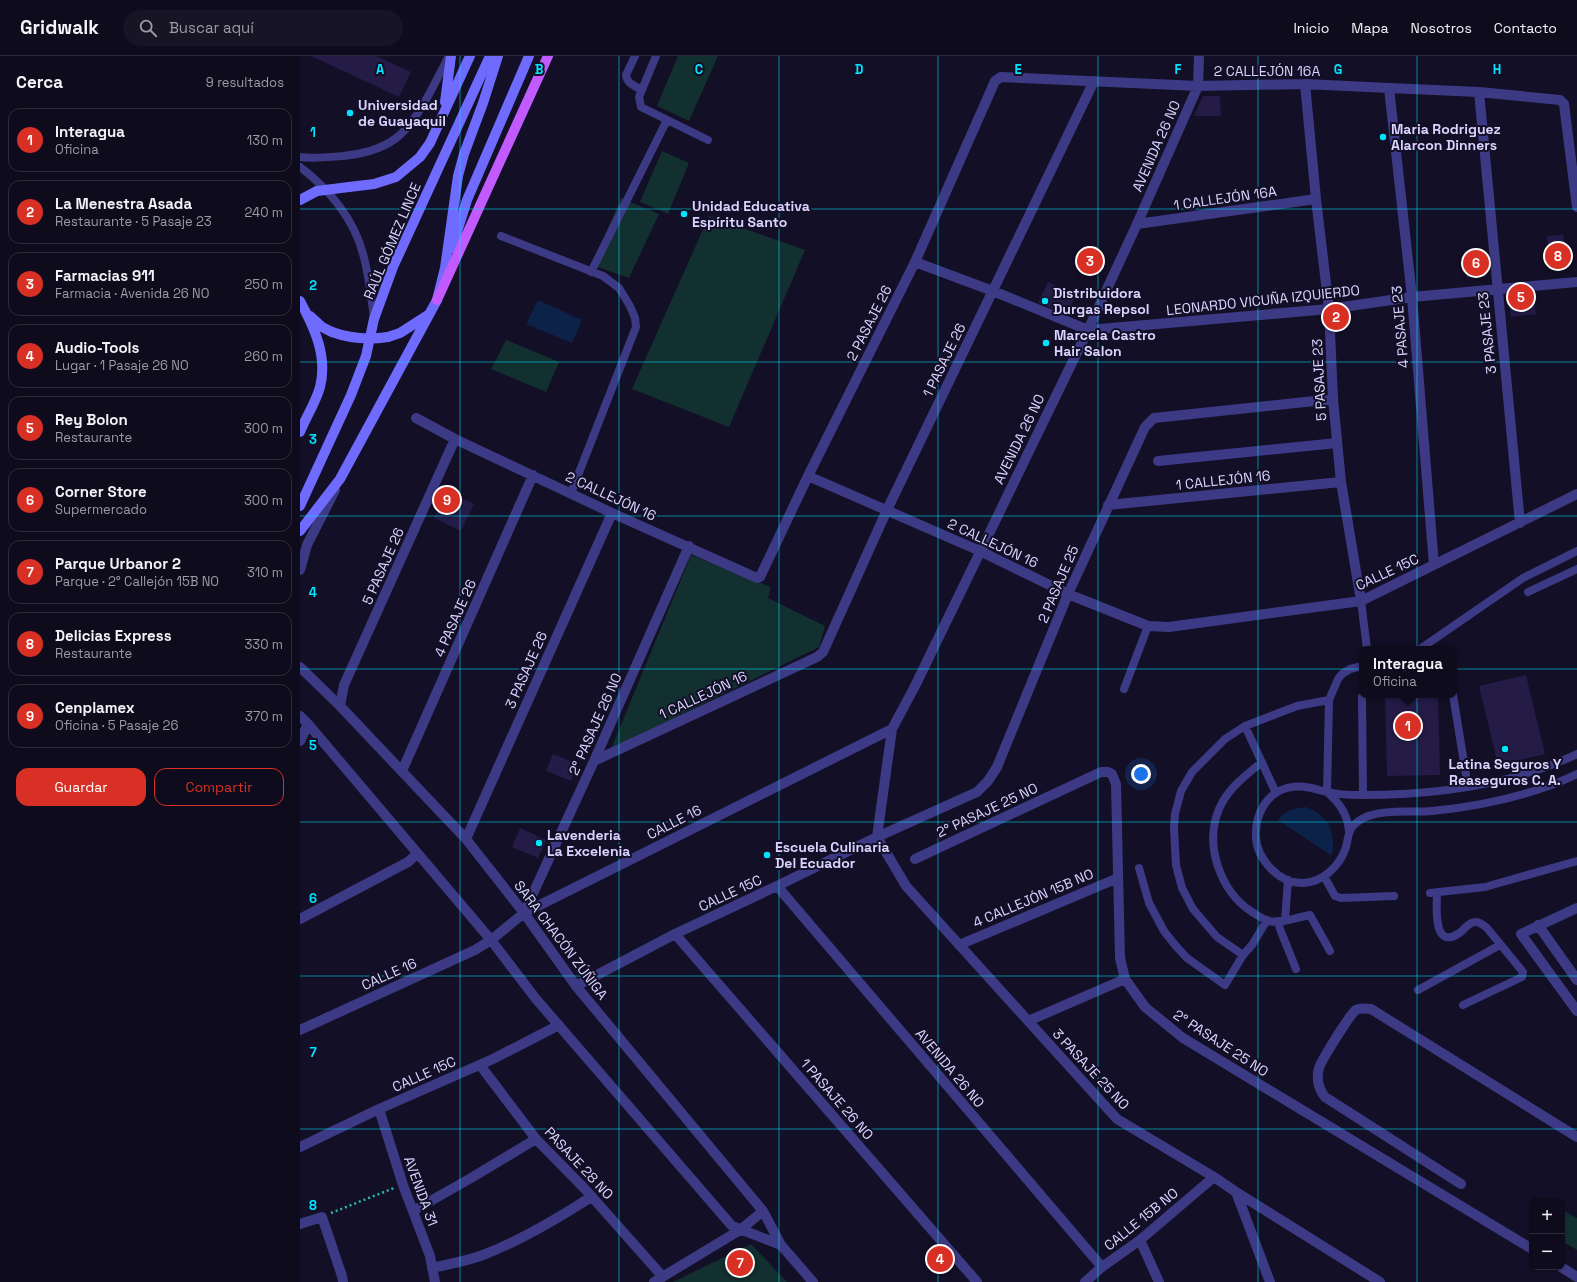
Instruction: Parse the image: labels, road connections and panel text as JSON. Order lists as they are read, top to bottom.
{
  "streets": {
    "main road": ["RAÚL GÓMEZ LINCE"],
    "street": [
      "2 CALLEJÓN 16A",
      "AVENIDA 26 NO",
      "1 CALLEJÓN 16A",
      "LEONARDO VICUÑA IZQUIERDO",
      "2 PASAJE 26",
      "4 PASAJE 23",
      "3 PASAJE 23",
      "1 PASAJE 26",
      "5 PASAJE 23",
      "1 CALLEJÓN 16",
      "2 CALLEJÓN 16",
      "5 PASAJE 26",
      "CALLE 15C",
      "2 PASAJE 25",
      "4 PASAJE 26",
      "3 PASAJE 26",
      "2° PASAJE 26 NO",
      "2° PASAJE 25 NO",
      "CALLE 16",
      "4 CALLEJÓN 15B NO",
      "SARA CHACÓN ZÚÑIGA",
      "3 PASAJE 25 NO",
      "1 PASAJE 26 NO",
      "PASAJE 28 NO",
      "AVENIDA 31",
      "CALLE 15B NO"
    ]
  },
  "crossings": [
    ["2 CALLEJÓN 16A", "AVENIDA 26 NO"],
    ["2 CALLEJÓN 16A", "2 PASAJE 26"],
    ["2 CALLEJÓN 16A", "4 PASAJE 23"],
    ["2 CALLEJÓN 16A", "3 PASAJE 23"],
    ["2 CALLEJÓN 16A", "1 PASAJE 26"],
    ["2 CALLEJÓN 16A", "5 PASAJE 23"],
    ["AVENIDA 26 NO", "1 CALLEJÓN 16A"],
    ["AVENIDA 26 NO", "LEONARDO VICUÑA IZQUIERDO"],
    ["AVENIDA 26 NO", "2 CALLEJÓN 16"],
    ["AVENIDA 26 NO", "CALLE 15C"],
    ["AVENIDA 26 NO", "CALLE 16"],
    ["AVENIDA 26 NO", "3 PASAJE 25 NO"],
    ["AVENIDA 26 NO", "CALLE 15B NO"],
    ["1 CALLEJÓN 16A", "5 PASAJE 23"],
    ["LEONARDO VICUÑA IZQUIERDO", "2 PASAJE 26"],
    ["LEONARDO VICUÑA IZQUIERDO", "4 PASAJE 23"],
    ["LEONARDO VICUÑA IZQUIERDO", "3 PASAJE 23"],
    ["LEONARDO VICUÑA IZQUIERDO", "1 PASAJE 26"],
    ["LEONARDO VICUÑA IZQUIERDO", "5 PASAJE 23"],
    ["2 PASAJE 26", "2 CALLEJÓN 16"],
    ["4 PASAJE 23", "CALLE 15C"],
    ["3 PASAJE 23", "CALLE 15C"],
    ["1 PASAJE 26", "1 CALLEJÓN 16"],
    ["1 PASAJE 26", "2 CALLEJÓN 16"],
    ["5 PASAJE 23", "1 CALLEJÓN 16"],
    ["5 PASAJE 23", "CALLE 15C"],
    ["5 PASAJE 23", "2 PASAJE 25"],
    ["1 CALLEJÓN 16", "2 PASAJE 25"],
    ["1 CALLEJÓN 16", "2° PASAJE 26 NO"],
    ["2 CALLEJÓN 16", "5 PASAJE 26"],
    ["2 CALLEJÓN 16", "CALLE 15C"],
    ["2 CALLEJÓN 16", "2 PASAJE 25"],
    ["2 CALLEJÓN 16", "4 PASAJE 26"],
    ["2 CALLEJÓN 16", "3 PASAJE 26"],
    ["2 CALLEJÓN 16", "2° PASAJE 26 NO"],
    ["5 PASAJE 26", "SARA CHACÓN ZÚÑIGA"],
    ["CALLE 15C", "2 PASAJE 25"],
    ["CALLE 15C", "SARA CHACÓN ZÚÑIGA"],
    ["CALLE 15C", "3 PASAJE 25 NO"],
    ["CALLE 15C", "1 PASAJE 26 NO"],
    ["CALLE 15C", "PASAJE 28 NO"],
    ["CALLE 15C", "AVENIDA 31"],
    ["4 PASAJE 26", "SARA CHACÓN ZÚÑIGA"],
    ["3 PASAJE 26", "SARA CHACÓN ZÚÑIGA"],
    ["2° PASAJE 26 NO", "CALLE 16"],
    ["2° PASAJE 26 NO", "SARA CHACÓN ZÚÑIGA"],
    ["2° PASAJE 25 NO", "4 CALLEJÓN 15B NO"],
    ["CALLE 16", "SARA CHACÓN ZÚÑIGA"],
    ["4 CALLEJÓN 15B NO", "3 PASAJE 25 NO"],
    ["3 PASAJE 25 NO", "CALLE 15B NO"]
  ],
  "places": [
    "Universidad de Guayaquil",
    "Maria Rodriguez Alarcon Dinners",
    "Unidad Educativa Espíritu Santo",
    "Distribuidora Durgas Repsol",
    "Marcela Castro Hair Salon",
    "Latina Seguros Y Reaseguros C. A.",
    "Lavenderia La Excelenia",
    "Escuela Culinaria Del Ecuador"
  ],
  "page": {
    "header": "Gridwalk",
    "search": "Buscar aquí",
    "nav": [
      "Inicio",
      "Mapa",
      "Nosotros",
      "Contacto"
    ],
    "heading": ["Cerca", "9 resultados"],
    "list": [
      {
        "mark": "1",
        "name": "Interagua",
        "note": "Oficina",
        "value": "130 m"
      },
      {
        "mark": "2",
        "name": "La Menestra Asada",
        "note": "Restaurante · 5 Pasaje 23",
        "value": "240 m"
      },
      {
        "mark": "3",
        "name": "Farmacias 911",
        "note": "Farmacia · Avenida 26 NO",
        "value": "250 m"
      },
      {
        "mark": "4",
        "name": "Audio-Tools",
        "note": "Lugar · 1 Pasaje 26 NO",
        "value": "260 m"
      },
      {
        "mark": "5",
        "name": "Rey Bolon",
        "note": "Restaurante",
        "value": "300 m"
      },
      {
        "mark": "6",
        "name": "Corner Store",
        "note": "Supermercado",
        "value": "300 m"
      },
      {
        "mark": "7",
        "name": "Parque Urbanor 2",
        "note": "Parque · 2° Callejón 15B NO",
        "value": "310 m"
      },
      {
        "mark": "8",
        "name": "Delicias Express",
        "note": "Restaurante",
        "value": "330 m"
      },
      {
        "mark": "9",
        "name": "Cenplamex",
        "note": "Oficina · 5 Pasaje 26",
        "value": "370 m"
      }
    ],
    "pins": [
      "8",
      "3",
      "6",
      "5",
      "2",
      "9",
      "1",
      "4",
      "7"
    ],
    "popup": ["Interagua", "Oficina"],
    "buttons": ["Guardar", "Compartir"],
    "map_buttons": ["+", "−"]
  },
  "grid": {
    "columns": [
      "A",
      "B",
      "C",
      "D",
      "E",
      "F",
      "G",
      "H"
    ],
    "rows": [
      "1",
      "2",
      "3",
      "4",
      "5",
      "6",
      "7",
      "8"
    ]
  }
}
